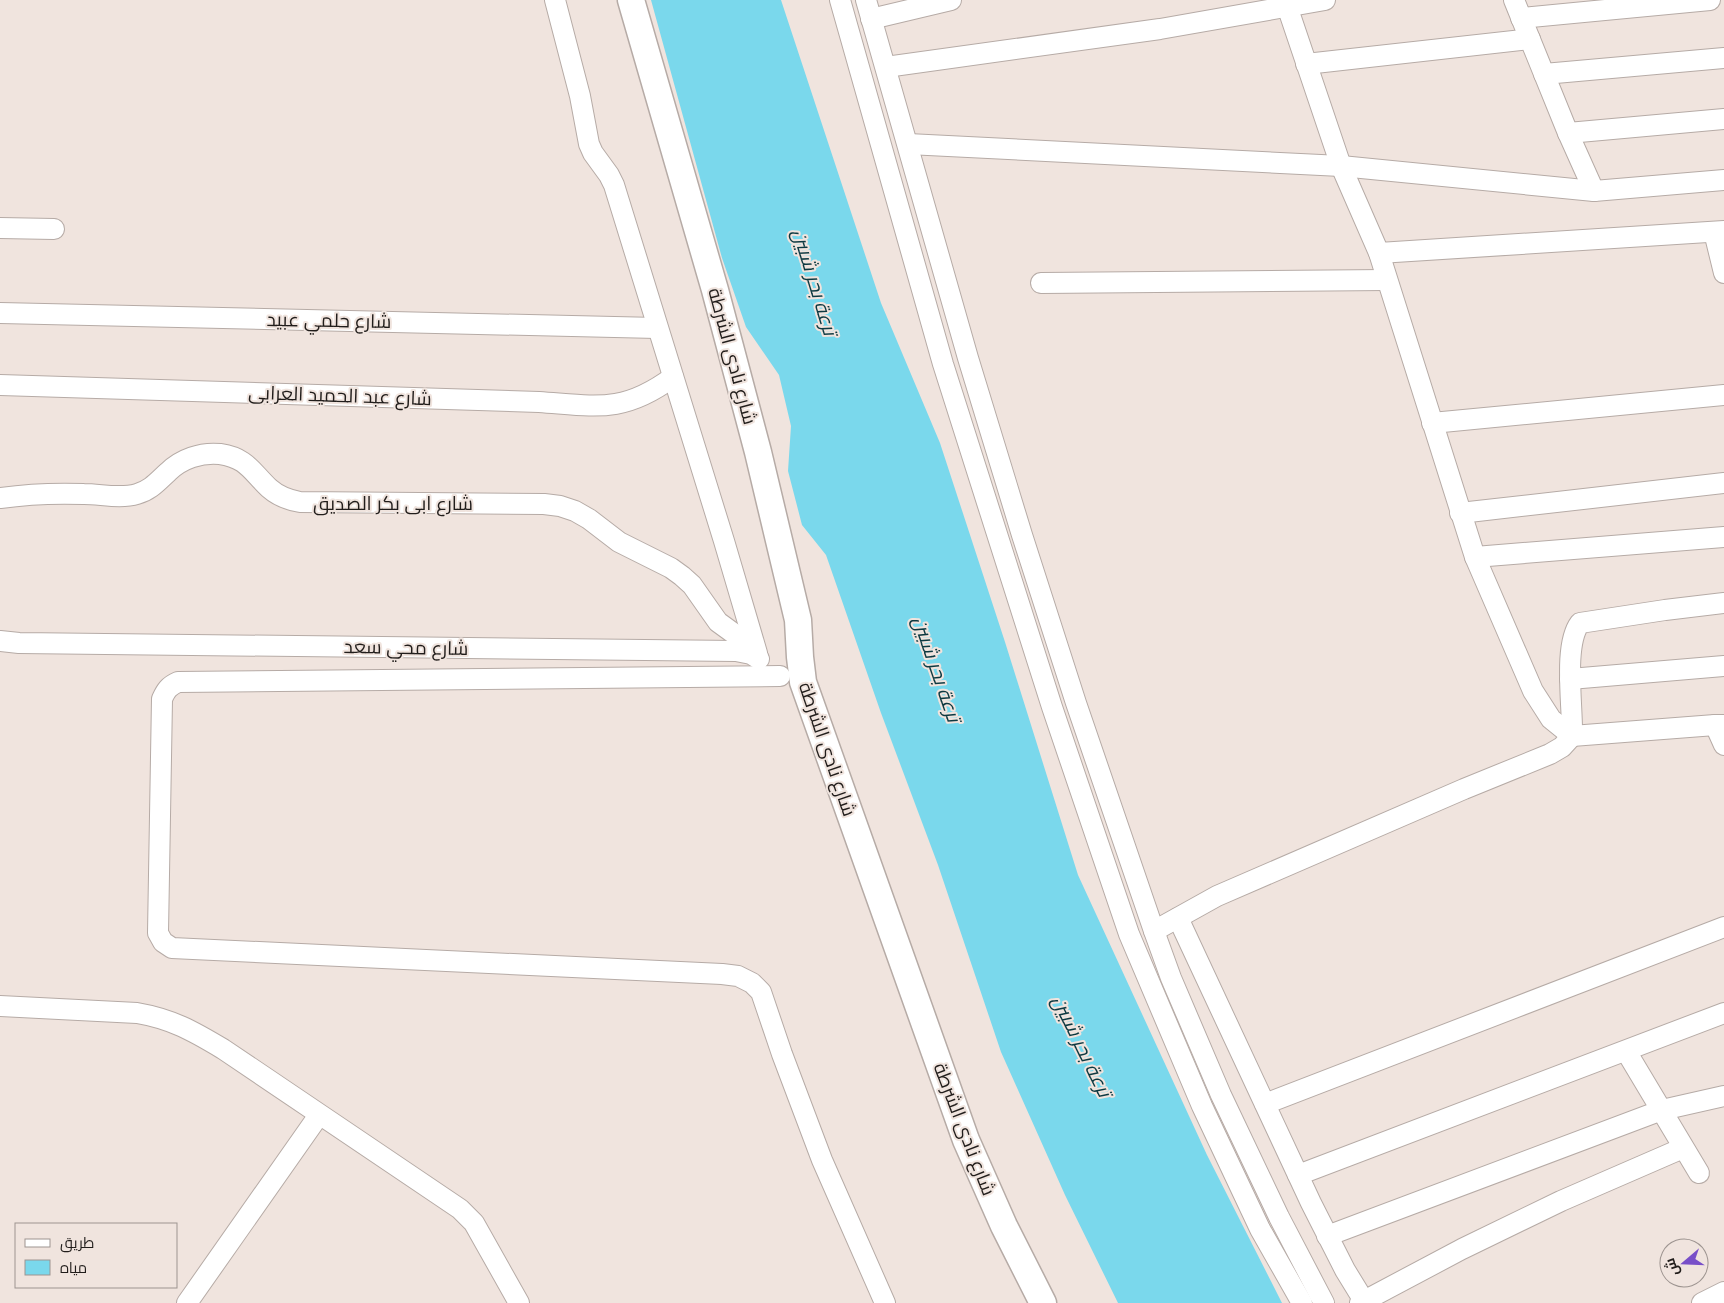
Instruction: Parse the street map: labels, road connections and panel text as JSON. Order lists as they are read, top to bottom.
{
  "streets": {
    "main road": ["شارع نادى الشرطة"],
    "street": [
      "شارع حلمي عبيد",
      "شارع عبد الحميد العرابى",
      "شارع ابى بكر الصديق",
      "شارع محي سعد"
    ]
  },
  "crossings": [
    ["شارع نادى الشرطة", "شارع محي سعد"],
    ["شارع ابى بكر الصديق", "شارع محي سعد"]
  ],
  "water": ["ترعة بحر شبين"],
  "legend": ["طريق", "مياه"],
  "north": "left"
}
